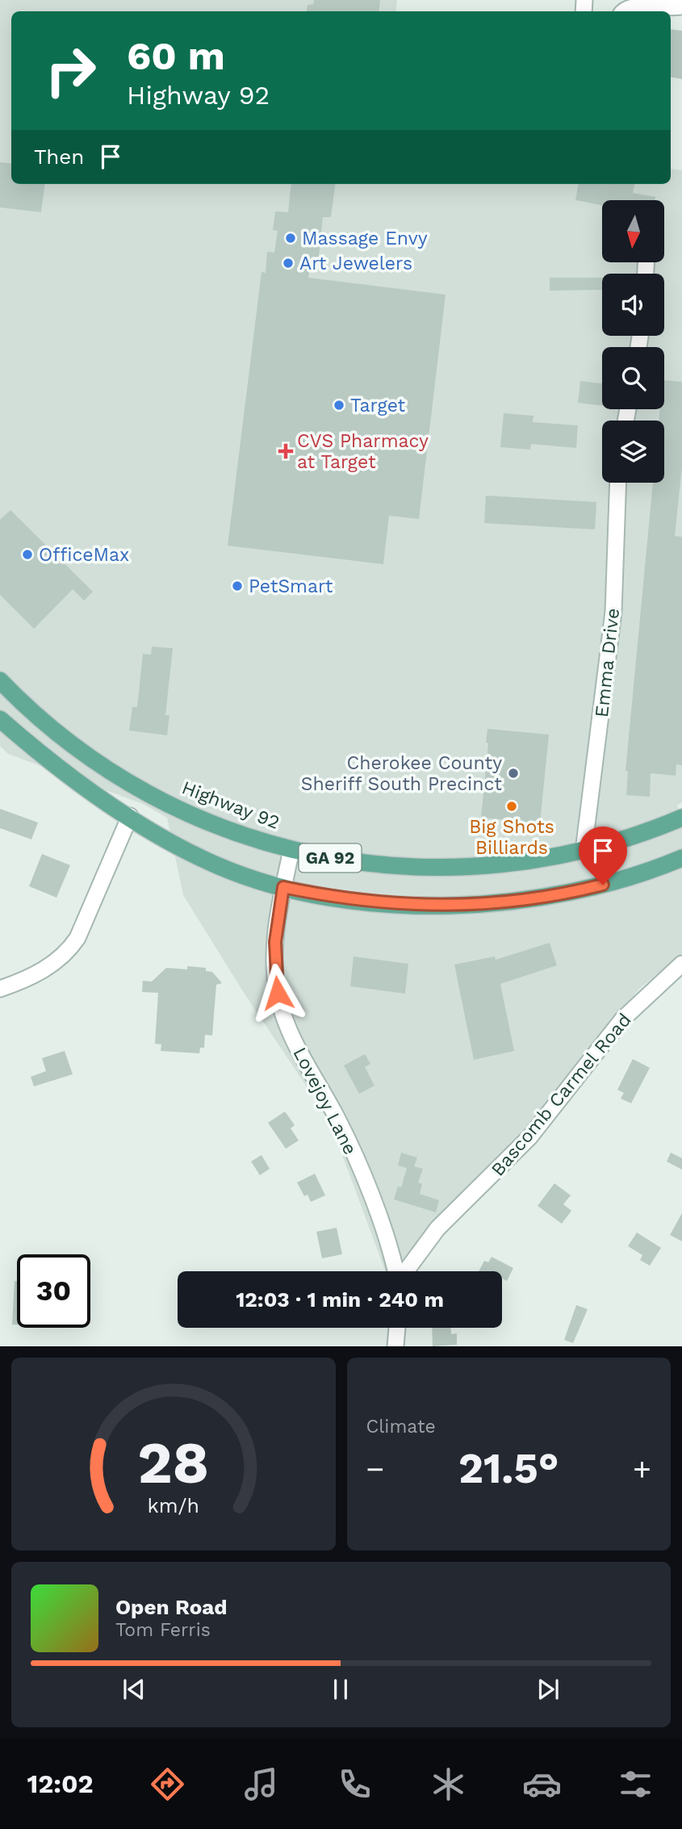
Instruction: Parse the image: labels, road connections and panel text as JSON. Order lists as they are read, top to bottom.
{
  "streets": {
    "main road": ["Highway 92", "GA 92"],
    "street": ["Emma Drive", "Bascomb Carmel Road", "Lovejoy Lane"]
  },
  "crossings": [
    ["Emma Drive", "Highway 92"],
    ["Highway 92", "Lovejoy Lane"],
    ["GA 92", "Lovejoy Lane"]
  ],
  "places": {
    "other": [
      "Massage Envy",
      "Art Jewelers",
      "Target",
      "OfficeMax",
      "PetSmart",
      "Cherokee County Sheriff South Precinct",
      "Big Shots Billiards"
    ],
    "health": ["CVS Pharmacy at Target"]
  },
  "north": "bottom",
  "page": {
    "turn": ["60 m", "Highway 92"],
    "then": "Then",
    "limit": "30",
    "trip": "12:03 · 1 min · 240 m",
    "tile": "Climate",
    "heat": ["−", "21.5°", "+"],
    "song": ["Open Road", "Tom Ferris"],
    "tabs": "12:02",
    "gauge": ["28", "km/h"]
  }
}
